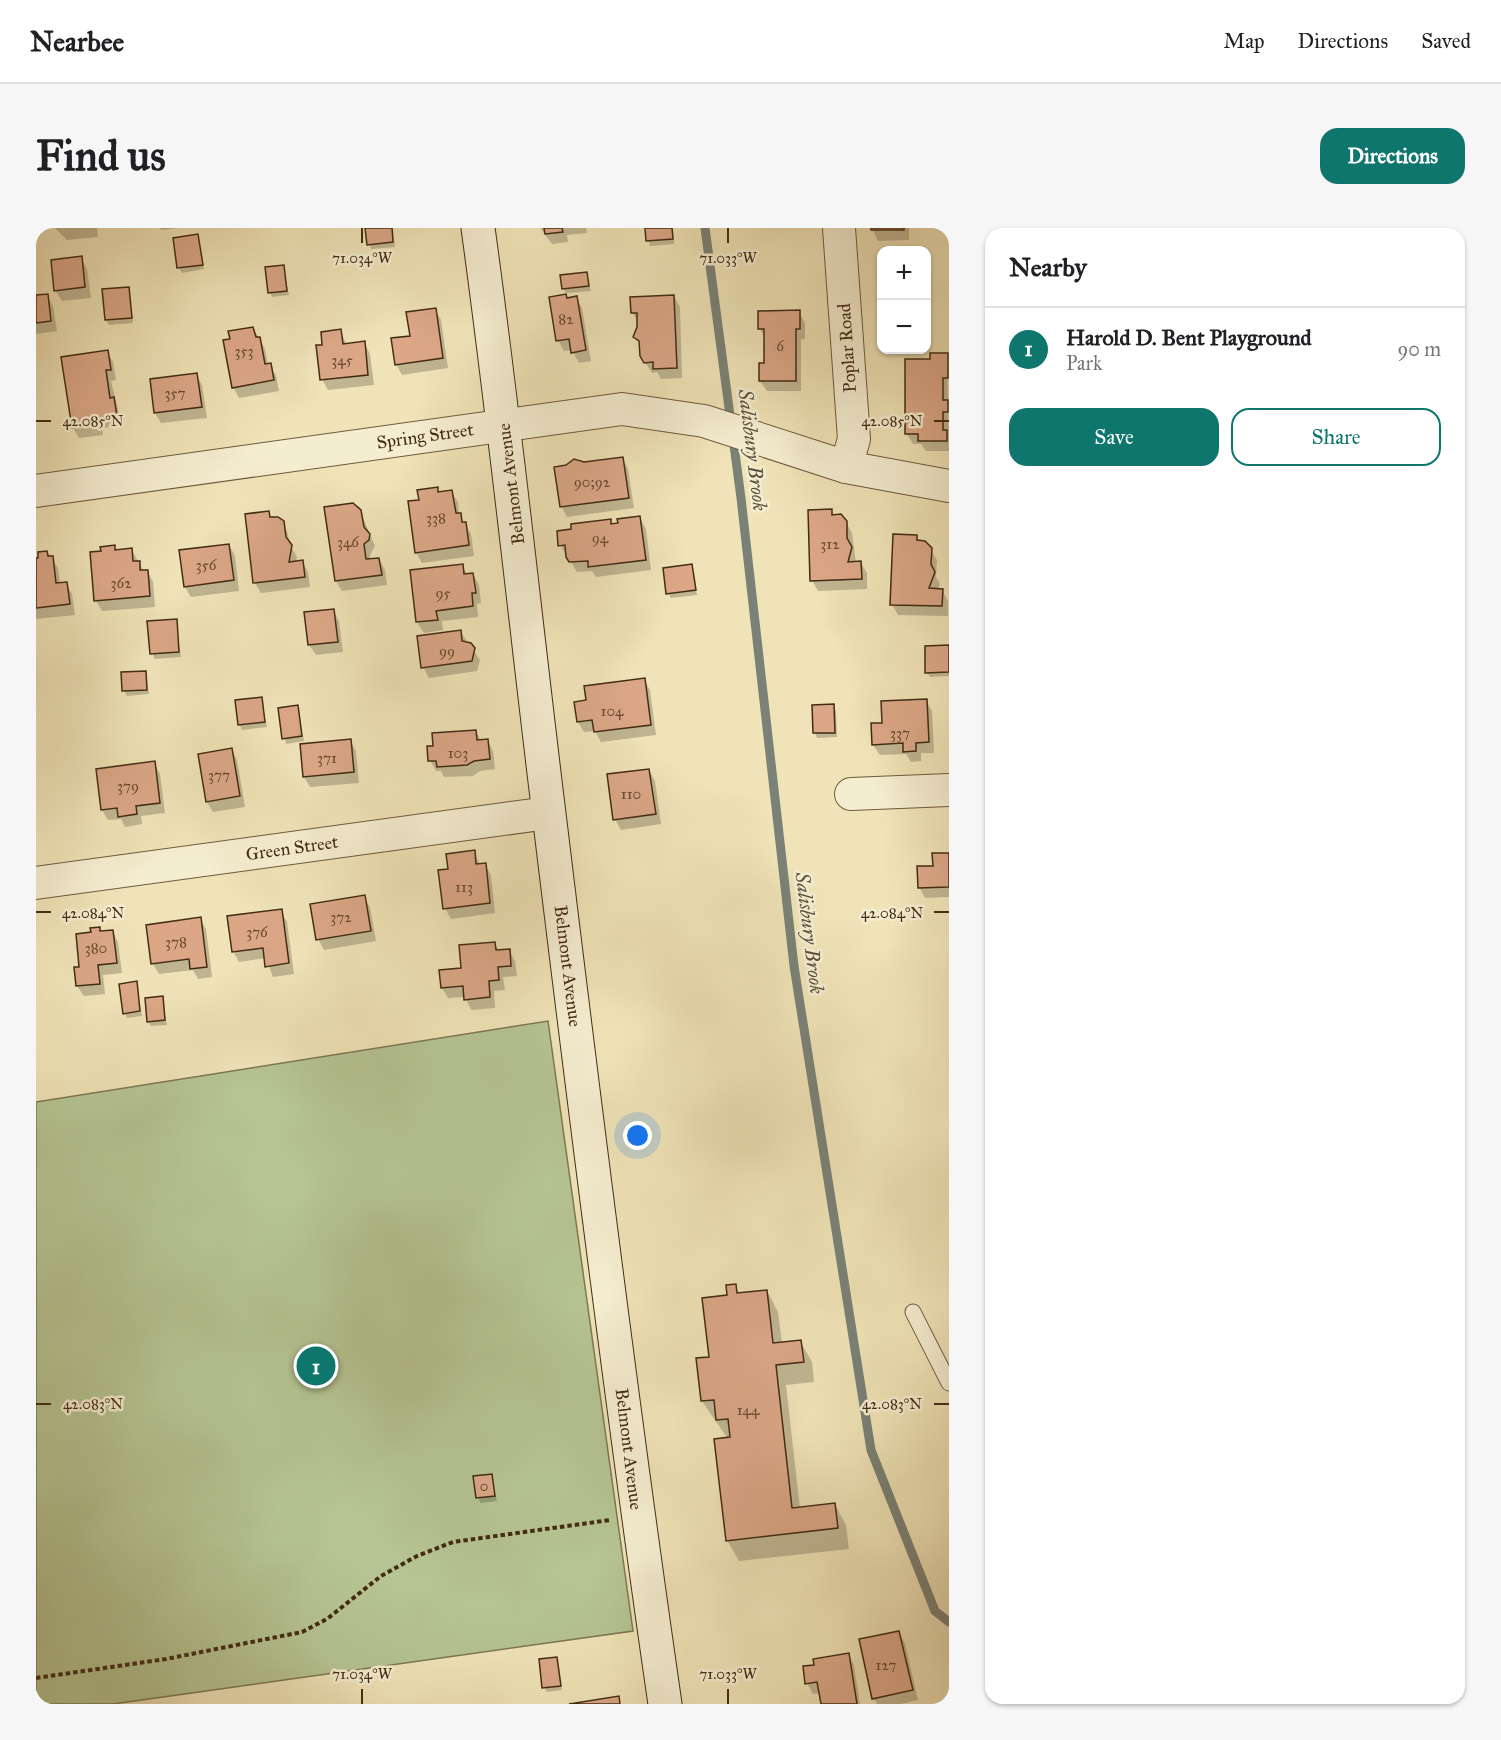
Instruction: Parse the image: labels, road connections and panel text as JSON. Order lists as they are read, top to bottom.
{
  "streets": {
    "street": [
      "Poplar Road",
      "Spring Street",
      "Belmont Avenue",
      "Green Street"
    ]
  },
  "crossings": [
    ["Poplar Road", "Spring Street"],
    ["Spring Street", "Belmont Avenue"],
    ["Belmont Avenue", "Green Street"]
  ],
  "water": ["Salisbury Brook"],
  "house_numbers": [
    "82",
    "6",
    "353",
    "345",
    "357",
    "90;92",
    "338",
    "94",
    "346",
    "312",
    "356",
    "362",
    "95",
    "99",
    "104",
    "337",
    "103",
    "371",
    "377",
    "379",
    "110",
    "113",
    "372",
    "376",
    "378",
    "380",
    "144",
    "0",
    "127"
  ],
  "page": {
    "header": "Nearbee",
    "nav": ["Map", "Directions", "Saved"],
    "buttons": [
      "Directions",
      ["Save", "Share"]
    ],
    "title": "Find us",
    "heading": "Nearby",
    "map_buttons": ["+", "−"],
    "list": [
      {
        "mark": "1",
        "name": "Harold D. Bent Playground",
        "note": "Park",
        "value": "90 m"
      }
    ],
    "pins": "1"
  },
  "coordinates": [
    "71.034°W",
    "71.033°W",
    "42.085°N",
    "42.084°N",
    "42.083°N"
  ]
}
